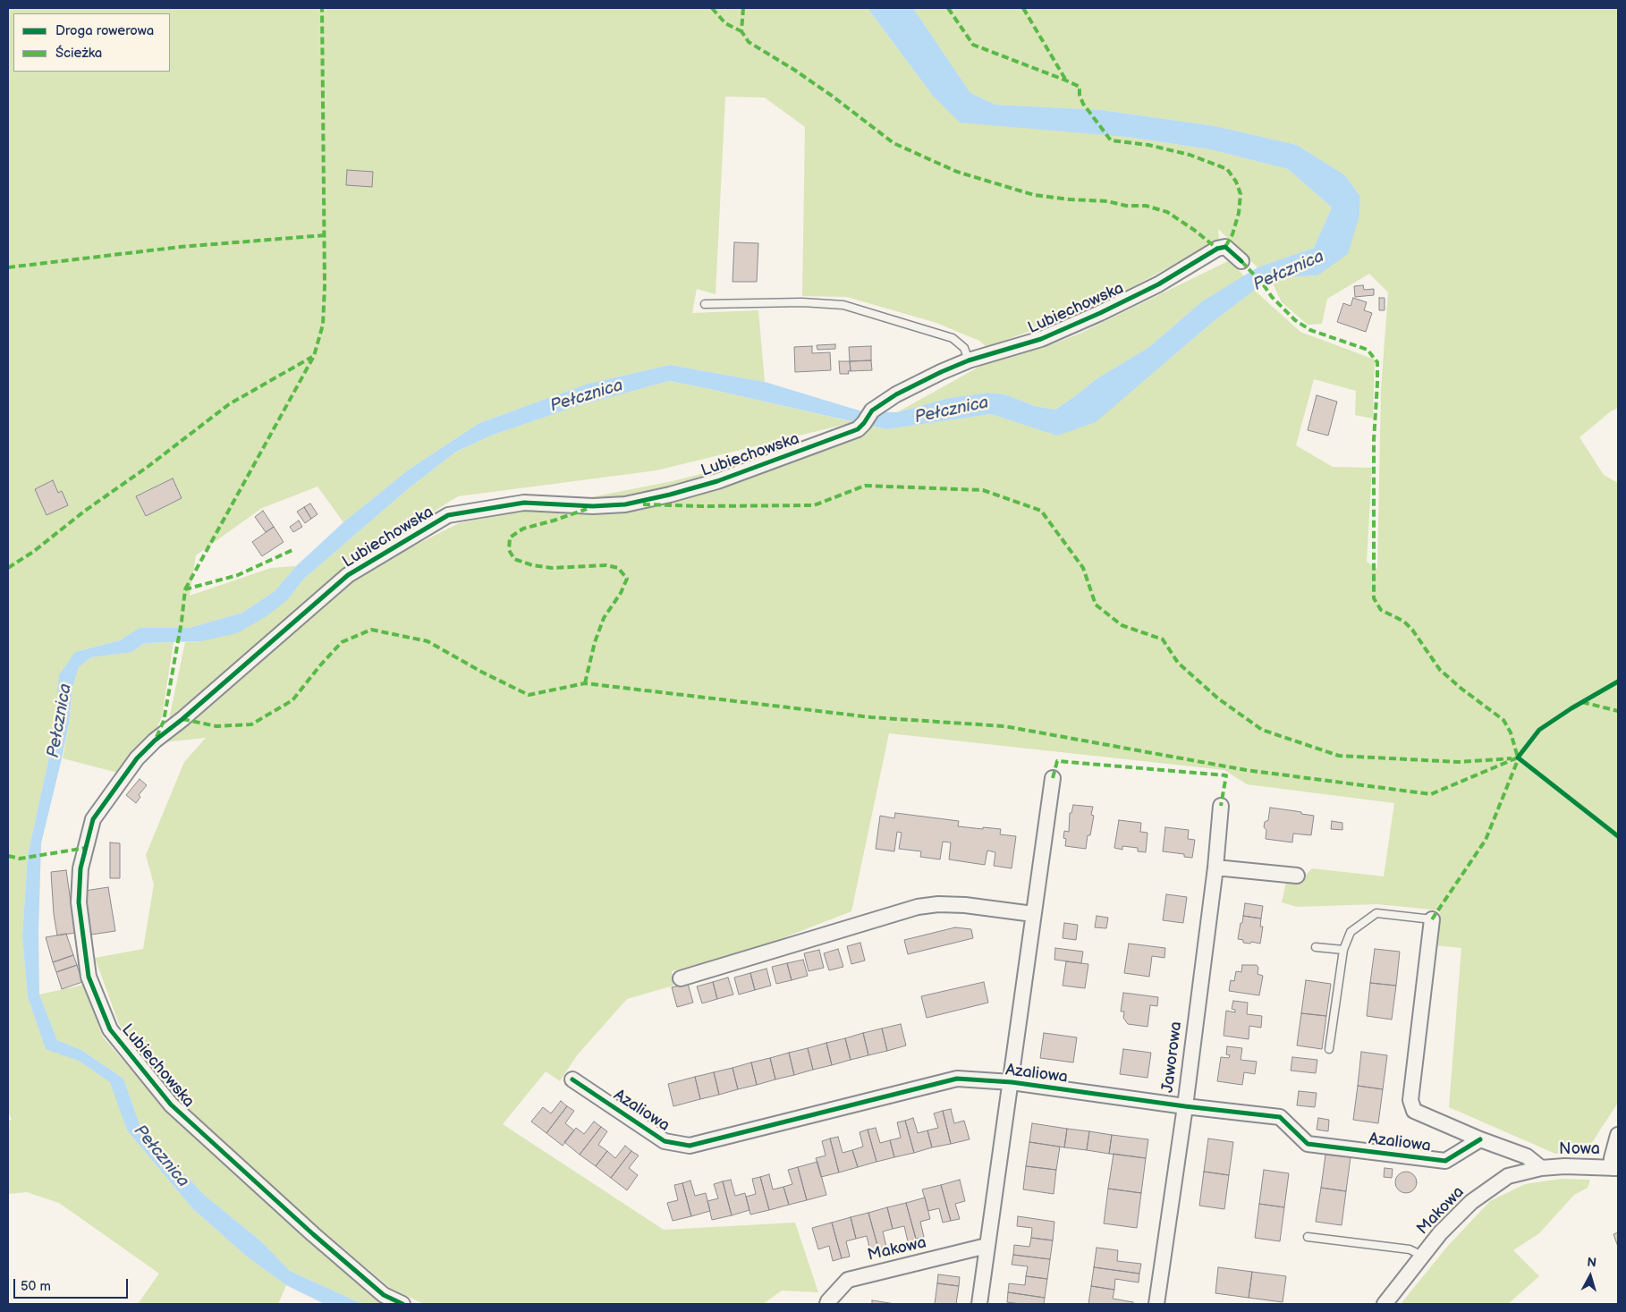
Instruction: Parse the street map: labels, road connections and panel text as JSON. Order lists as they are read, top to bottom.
{
  "streets": {
    "street": [
      "Lubiechowska",
      "Jaworowa",
      "Azaliowa",
      "Nowa",
      "Makowa"
    ]
  },
  "crossings": [
    ["Jaworowa", "Azaliowa"],
    ["Azaliowa", "Makowa"],
    ["Nowa", "Makowa"]
  ],
  "water": ["Pełcznica"],
  "legend": ["Droga rowerowa", "Ścieżka"],
  "scale_bar": "50 m",
  "north": "top"
}
